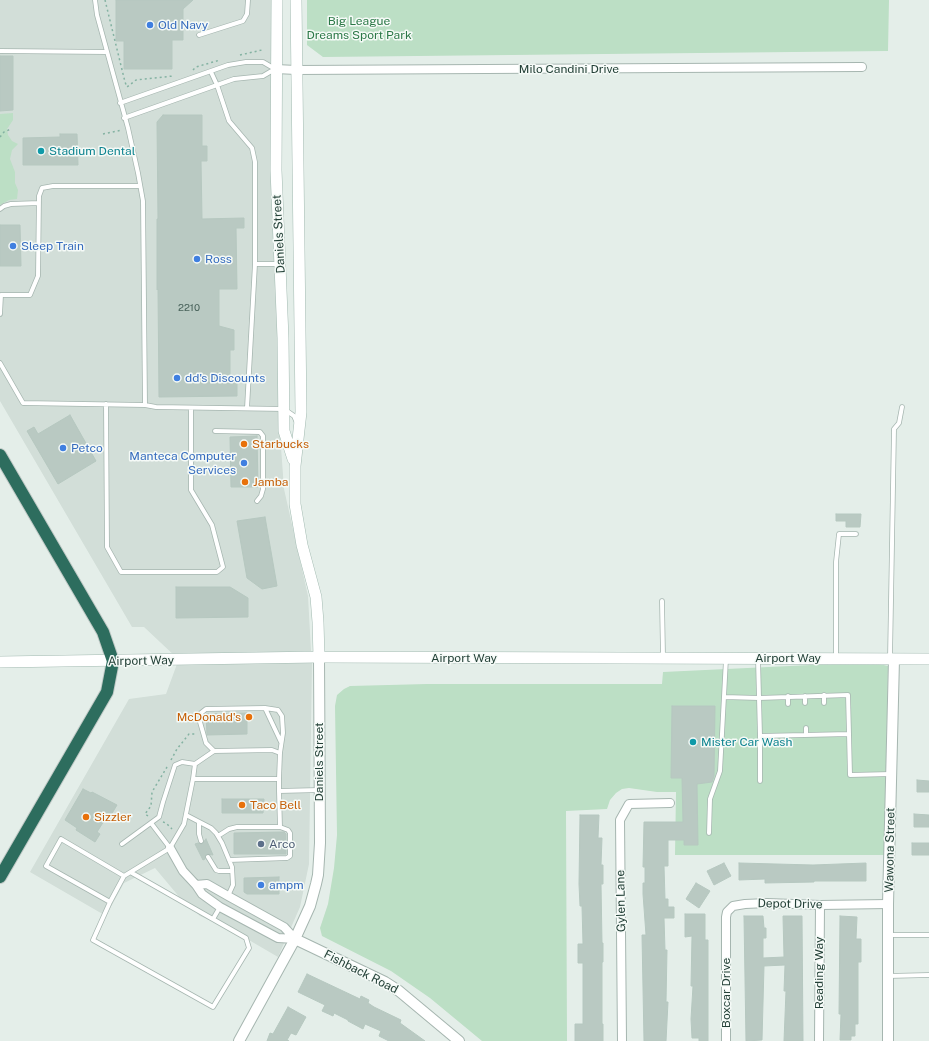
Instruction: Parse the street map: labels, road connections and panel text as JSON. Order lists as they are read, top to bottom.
{
  "streets": {
    "main road": ["Daniels Street", "Airport Way"],
    "street": [
      "Milo Candini Drive",
      "Wawona Street",
      "Gylen Lane",
      "Depot Drive",
      "Fishback Road",
      "Reading Way",
      "Boxcar Drive"
    ]
  },
  "crossings": [
    ["Milo Candini Drive", "Daniels Street"],
    ["Daniels Street", "Airport Way"],
    ["Daniels Street", "Fishback Road"],
    ["Airport Way", "Wawona Street"],
    ["Wawona Street", "Depot Drive"],
    ["Depot Drive", "Reading Way"],
    ["Depot Drive", "Boxcar Drive"]
  ],
  "parks": ["Big League Dreams Sport Park"],
  "places": [
    "Old Navy",
    "Stadium Dental",
    "Sleep Train",
    "Ross",
    "dd's Discounts",
    "Starbucks",
    "Petco",
    "Manteca Computer Services",
    "Jamba",
    "McDonald's",
    "Mister Car Wash",
    "Taco Bell",
    "Sizzler",
    "Arco",
    "ampm"
  ],
  "house_numbers": ["2210"]
}
